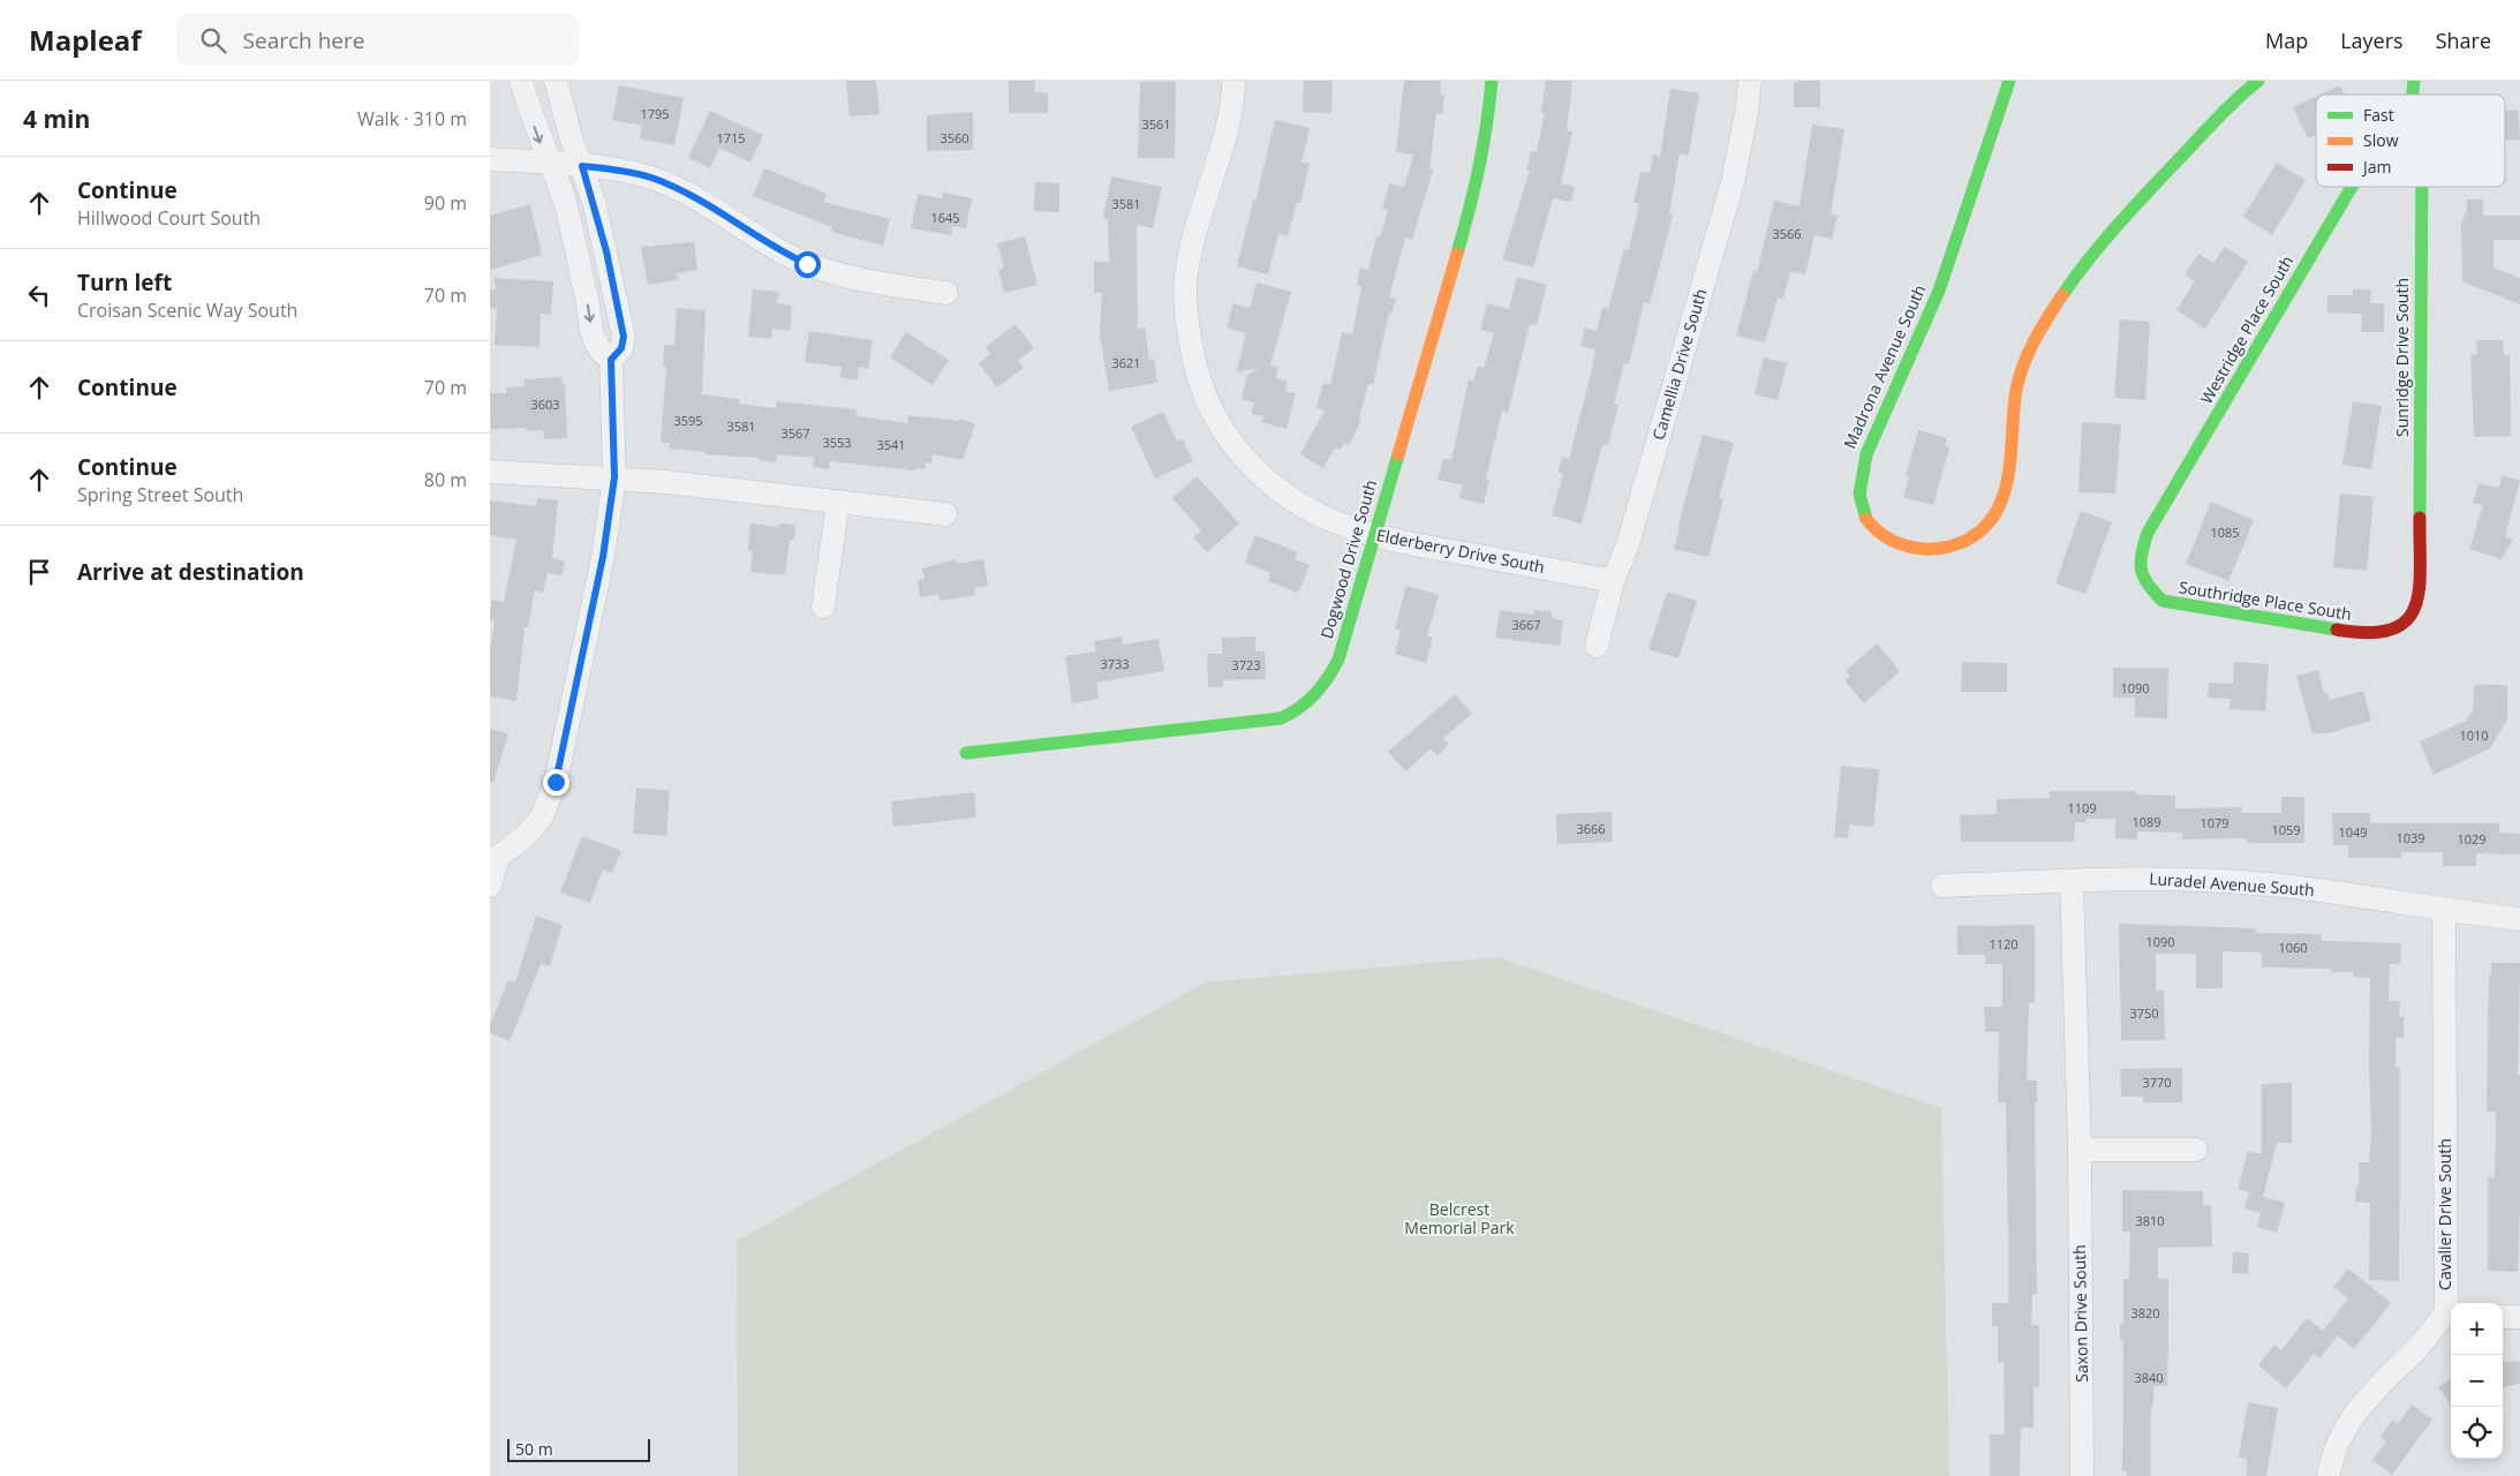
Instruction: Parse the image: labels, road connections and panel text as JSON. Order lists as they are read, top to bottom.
{
  "streets": {
    "street": [
      "Westridge Place South",
      "Sunridge Drive South",
      "Camellia Drive South",
      "Madrona Avenue South",
      "Elderberry Drive South",
      "Dogwood Drive South",
      "Southridge Place South",
      "Luradel Avenue South",
      "Cavalier Drive South",
      "Saxon Drive South"
    ]
  },
  "crossings": [
    ["Westridge Place South", "Southridge Place South"],
    ["Sunridge Drive South", "Southridge Place South"],
    ["Camellia Drive South", "Elderberry Drive South"],
    ["Elderberry Drive South", "Dogwood Drive South"],
    ["Luradel Avenue South", "Cavalier Drive South"],
    ["Luradel Avenue South", "Saxon Drive South"]
  ],
  "parks": ["Belcrest Memorial Park"],
  "house_numbers": [
    "1795",
    "3561",
    "1715",
    "3560",
    "3581",
    "1645",
    "3566",
    "3621",
    "3603",
    "3595",
    "3581",
    "3567",
    "3553",
    "3541",
    "1085",
    "3667",
    "3733",
    "3723",
    "1090",
    "1010",
    "1109",
    "1089",
    "1079",
    "3666",
    "1059",
    "1049",
    "1039",
    "1029",
    "1090",
    "1120",
    "1060",
    "3750",
    "3770",
    "3810",
    "3820",
    "3840"
  ],
  "legend": ["Fast", "Slow", "Jam"],
  "scale_bar": "50 m",
  "page": {
    "header": "Mapleaf",
    "search": "Search here",
    "nav": ["Map", "Layers", "Share"],
    "heading": ["4 min", "Walk · 310 m"],
    "list": [
      ["Continue", "Hillwood Court South", "90 m"],
      ["Turn left", "Croisan Scenic Way South", "70 m"],
      ["Continue", "70 m"],
      ["Continue", "Spring Street South", "80 m"],
      "Arrive at destination"
    ],
    "map_buttons": ["+", "−"],
    "scale": "50 m"
  }
}
